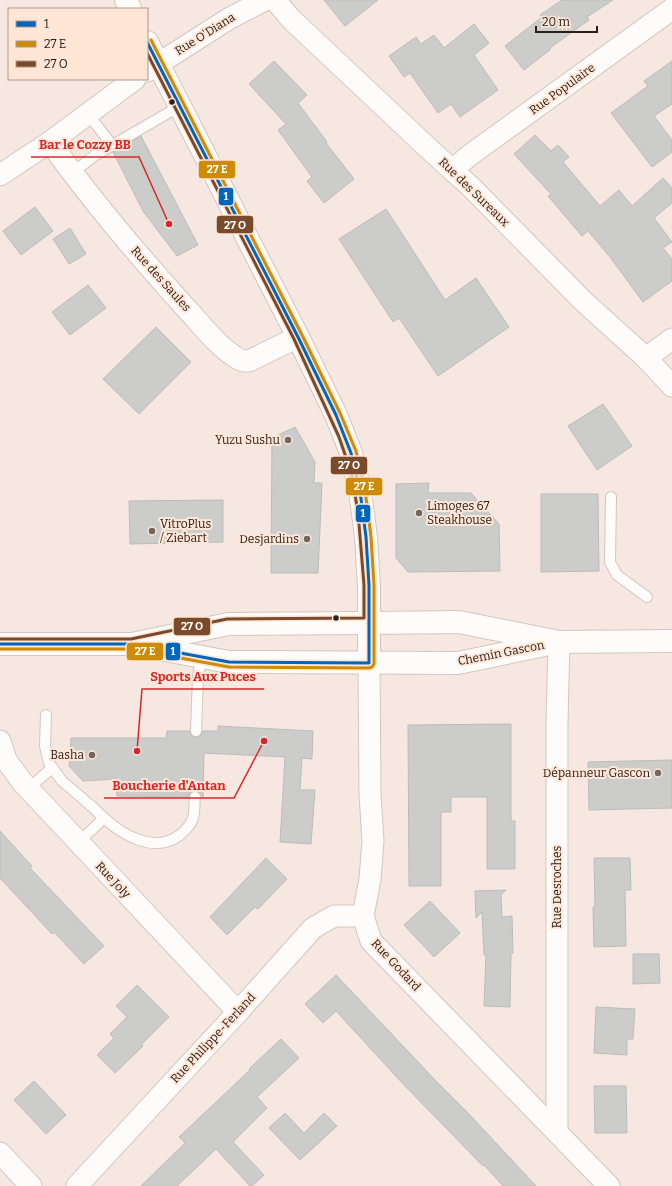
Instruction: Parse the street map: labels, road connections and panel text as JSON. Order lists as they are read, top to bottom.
{
  "streets": {
    "main road": ["Chemin Gascon", "Rue Godard"],
    "street": [
      "Rue O'Diana",
      "Rue Populaire",
      "Rue des Sureaux",
      "Rue des Saules",
      "Rue Joly",
      "Rue Desroches",
      "Rue Philippe-Ferland"
    ]
  },
  "crossings": [
    ["Rue O'Diana", "Rue Godard"],
    ["Rue Populaire", "Rue des Sureaux"],
    ["Rue des Saules", "Rue Godard"],
    ["Chemin Gascon", "Rue Desroches"],
    ["Chemin Gascon", "Rue Godard"],
    ["Rue Joly", "Rue Philippe-Ferland"],
    ["Rue Desroches", "Rue Godard"],
    ["Rue Godard", "Rue Philippe-Ferland"]
  ],
  "places": [
    "Bar le Cozzy BB",
    "Yuzu Sushu",
    "Limoges 67 Steakhouse",
    "VitroPlus / Ziebart",
    "Desjardins",
    "Boucherie d'Antan",
    "Sports Aux Puces",
    "Basha",
    "Dépanneur Gascon"
  ],
  "lines": ["transit line 1"],
  "legend": ["1", "27 E", "27 O"],
  "scale_bar": "20 m"
}
